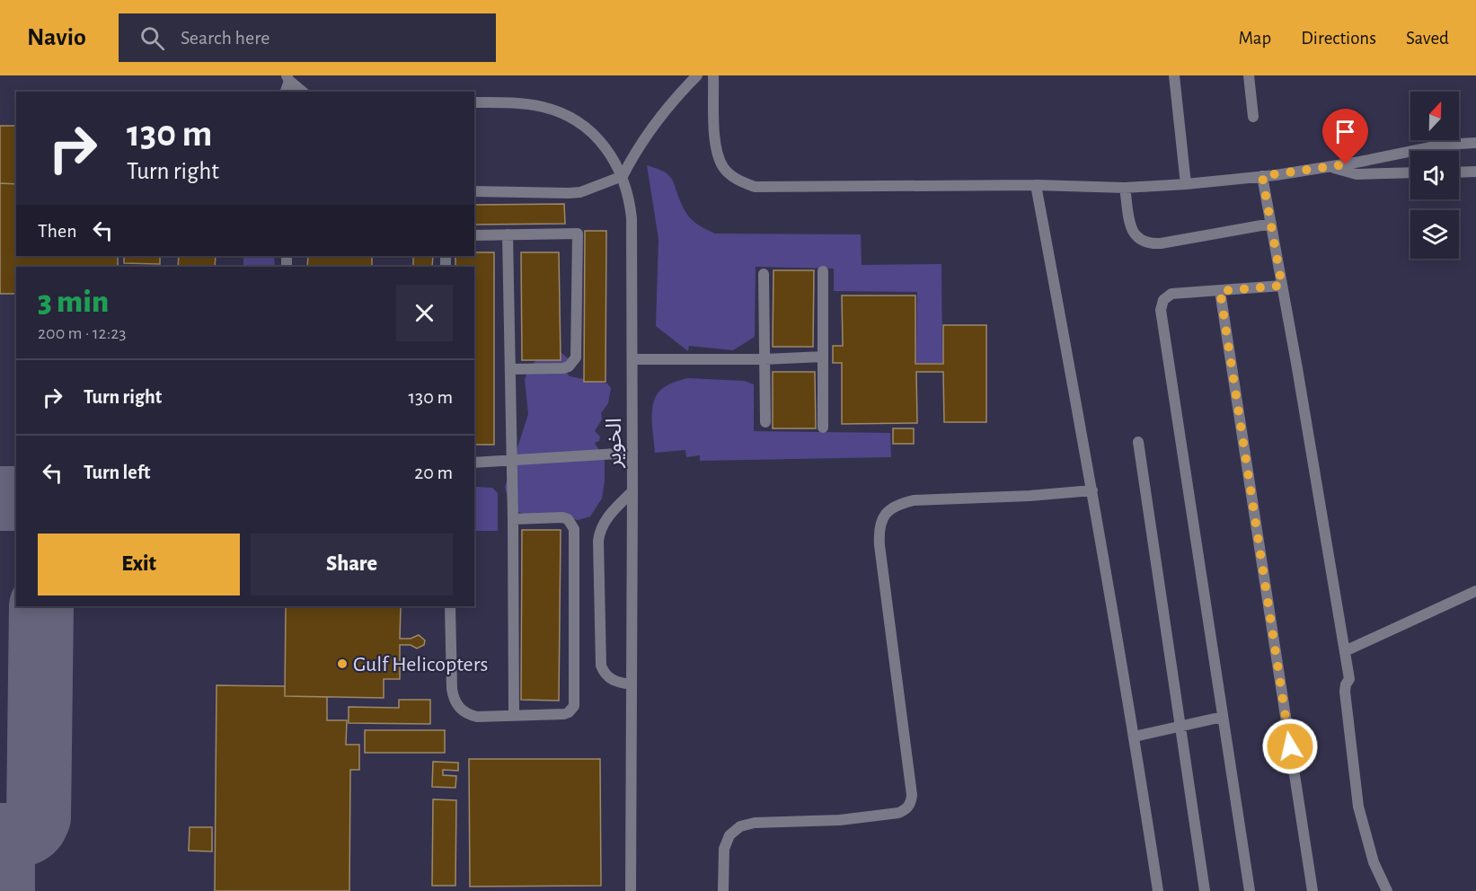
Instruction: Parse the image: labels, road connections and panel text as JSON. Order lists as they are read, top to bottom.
{
  "streets": {
    "street": ["الخوير"]
  },
  "places": ["Gulf Helicopters"],
  "north": "top",
  "page": {
    "header": "Navio",
    "search": "Search here",
    "nav": ["Map", "Directions", "Saved"],
    "turn": ["130 m", "Turn right"],
    "then": "Then",
    "heading": ["3 min", "200 m · 12:23"],
    "list": [
      {
        "name": "Turn right",
        "value": "130 m"
      },
      {
        "name": "Turn left",
        "value": "20 m"
      }
    ],
    "buttons": ["Exit", "Share"]
  }
}
